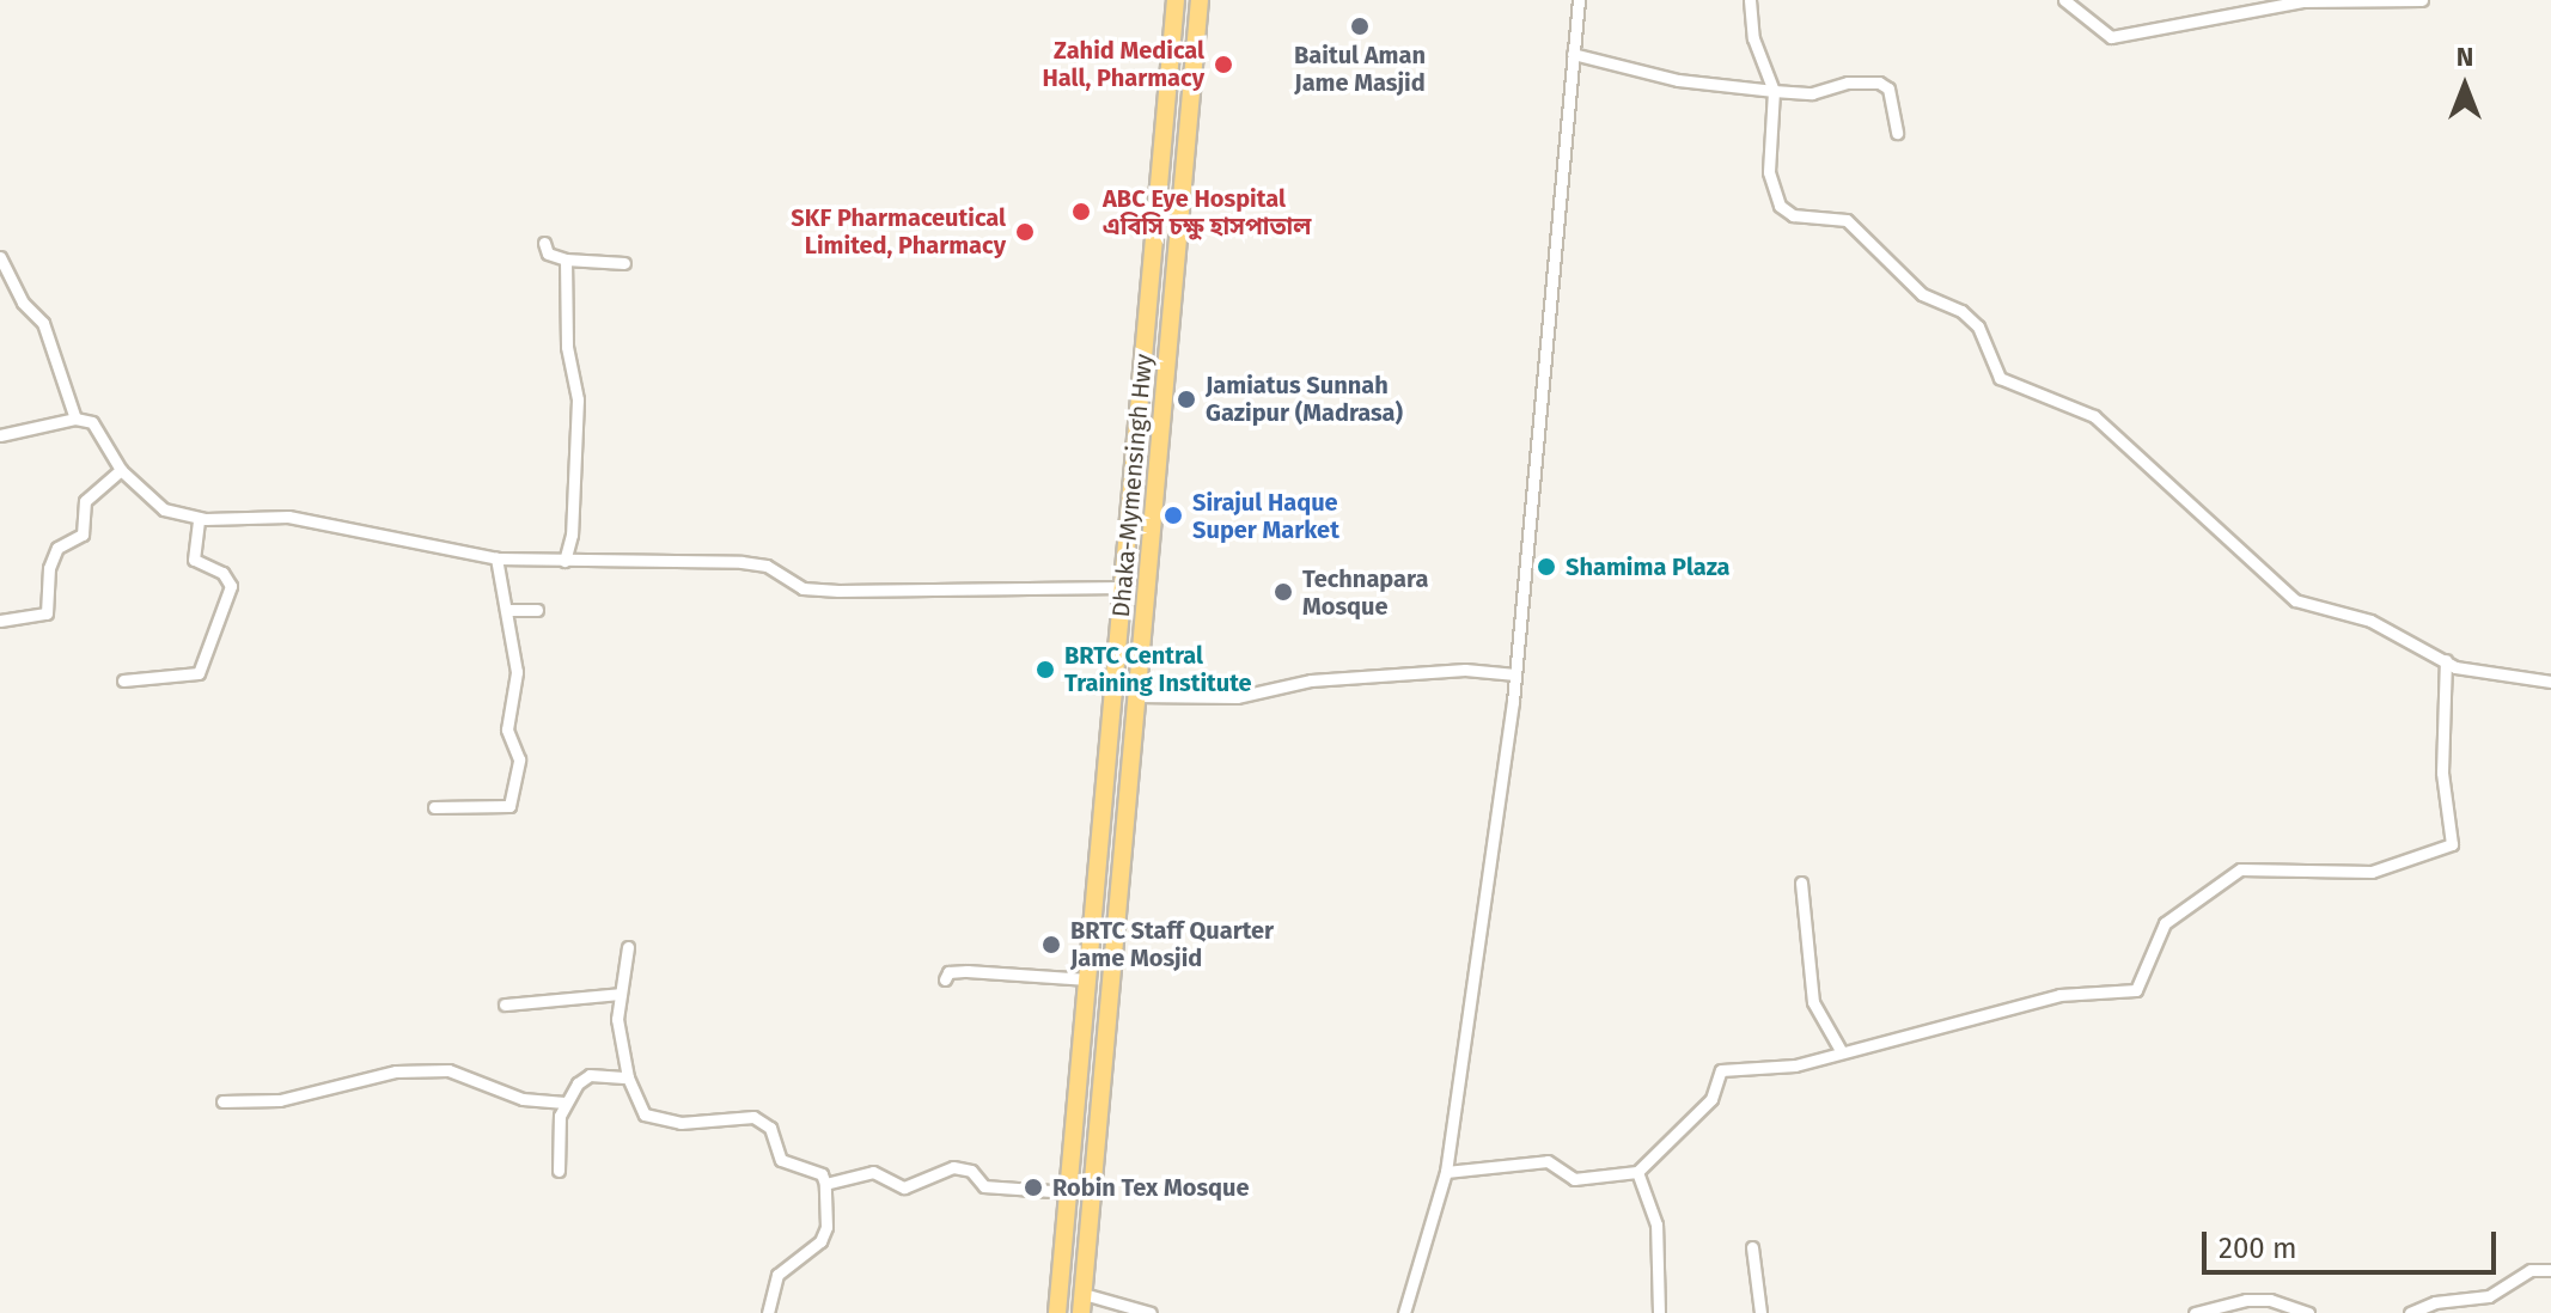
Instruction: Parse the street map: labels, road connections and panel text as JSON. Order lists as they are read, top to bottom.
{
  "streets": {
    "highway": ["Dhaka-Mymensingh Hwy"]
  },
  "places": [
    "Baitul Aman Jame Masjid",
    "Zahid Medical Hall, Pharmacy",
    "ABC Eye Hospital এবিসি চক্ষু হাসপাতাল",
    "SKF Pharmaceutical Limited, Pharmacy",
    "Jamiatus Sunnah Gazipur (Madrasa)",
    "Sirajul Haque Super Market",
    "Shamima Plaza",
    "Technapara Mosque",
    "BRTC Central Training Institute",
    "BRTC Staff Quarter Jame Mosjid",
    "Robin Tex Mosque"
  ],
  "scale_bar": "200 m",
  "north": "top"
}
